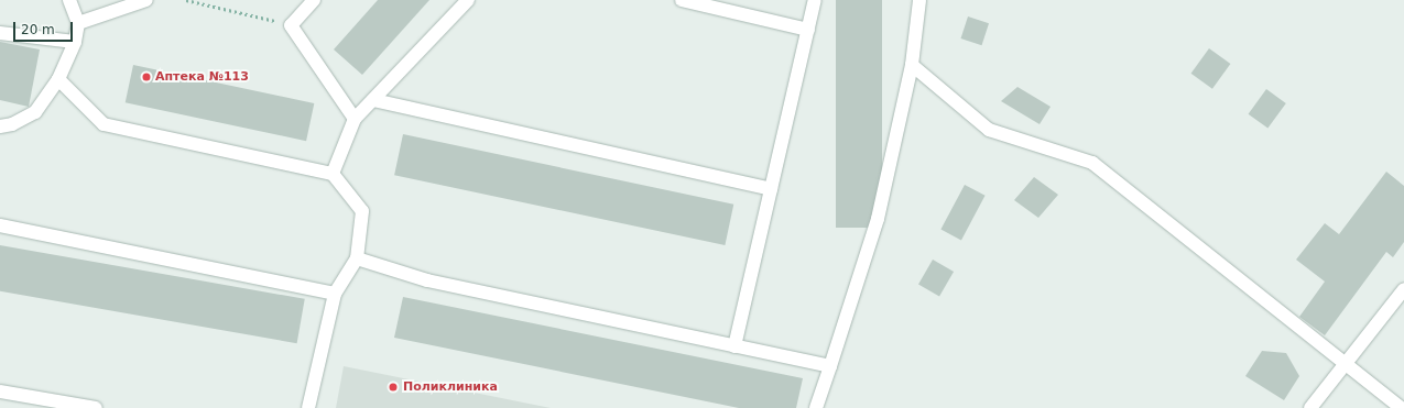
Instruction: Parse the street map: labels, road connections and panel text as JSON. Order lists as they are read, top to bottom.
{
  "places": ["Аптека №113", "Поликлиника"],
  "scale_bar": "20 m"
}
